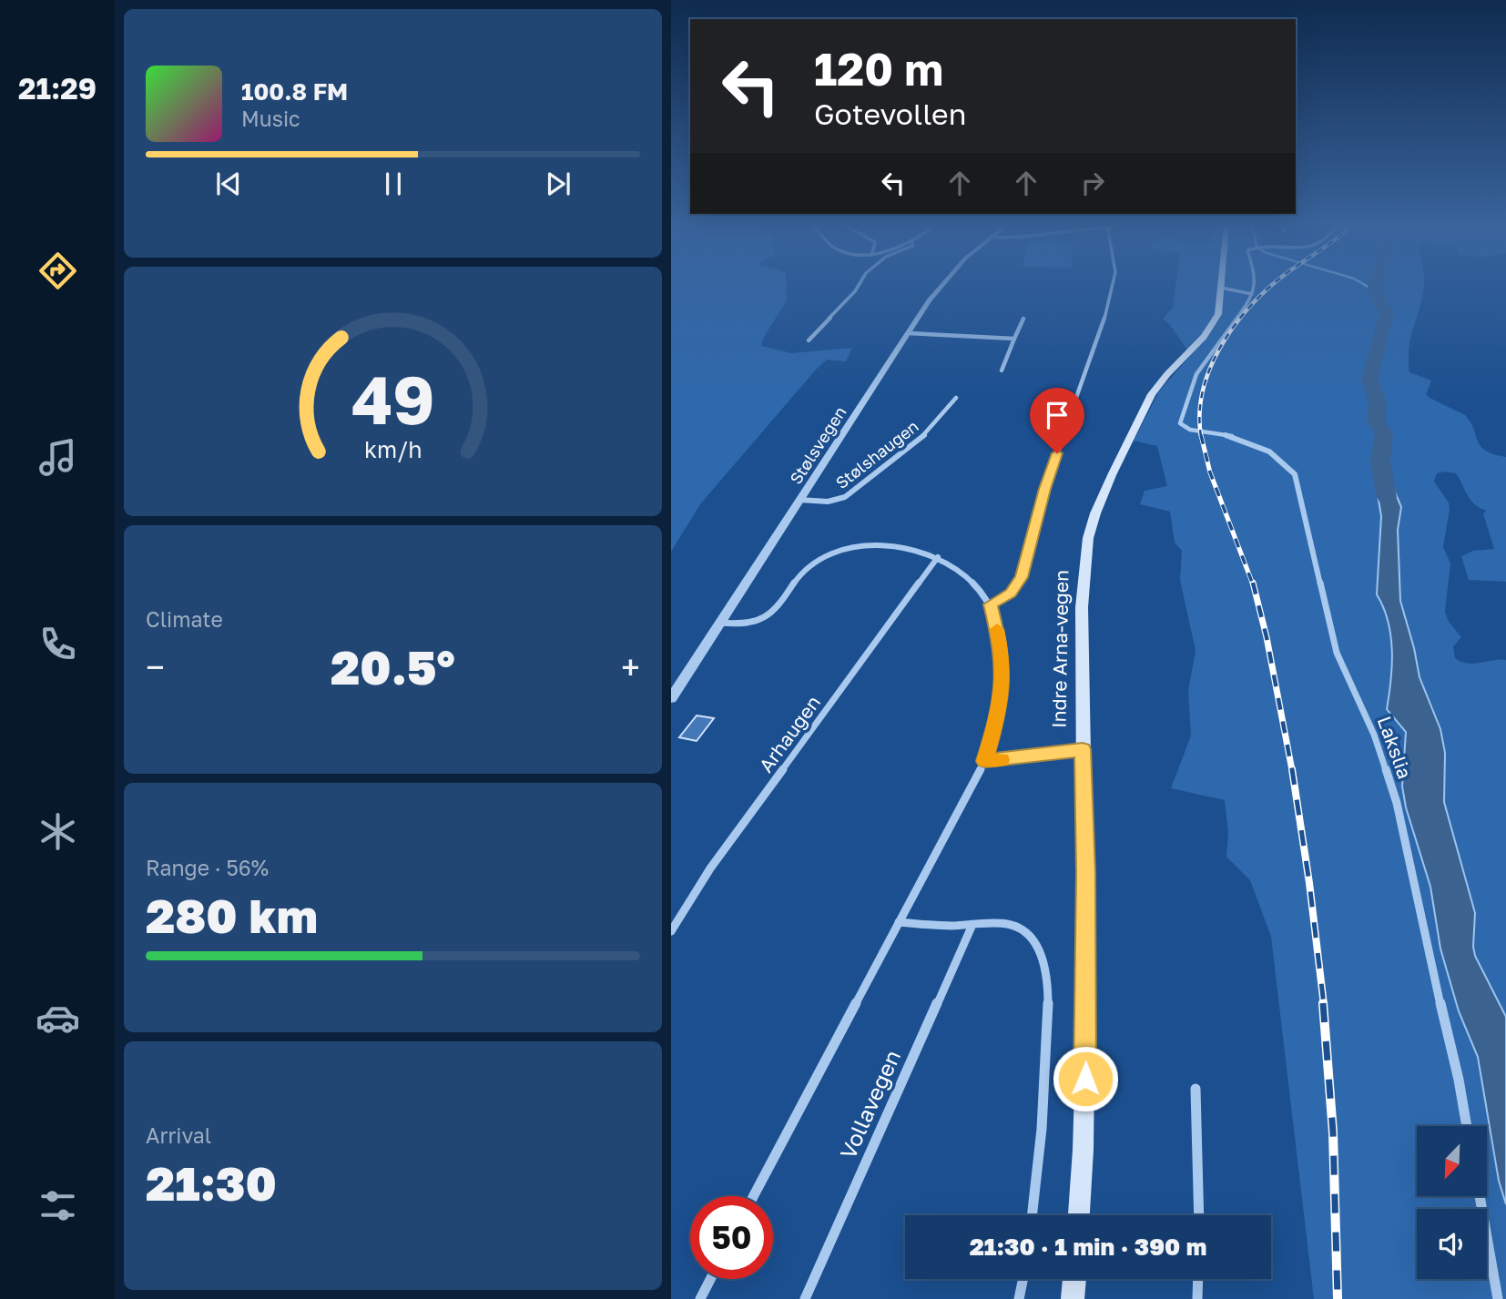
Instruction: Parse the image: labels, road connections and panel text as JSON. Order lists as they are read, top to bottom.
{
  "streets": {
    "main road": ["Indre Arna-vegen"],
    "street": [
      "Stølsvegen",
      "Stølshaugen",
      "Arhaugen",
      "Lakslia",
      "Vollavegen"
    ]
  },
  "crossings": [
    ["Stølsvegen", "Stølshaugen"]
  ],
  "north": "bottom left",
  "page": {
    "tabs": "21:29",
    "turn": ["120 m", "Gotevollen"],
    "song": ["100.8 FM", "Music"],
    "tile": [
      "Climate",
      ["Range · 56%", "280 km"],
      ["Arrival", "21:30"]
    ],
    "heat": ["−", "20.5°", "+"],
    "limit": "50",
    "trip": "21:30 · 1 min · 390 m",
    "gauge": ["49", "km/h"]
  }
}
